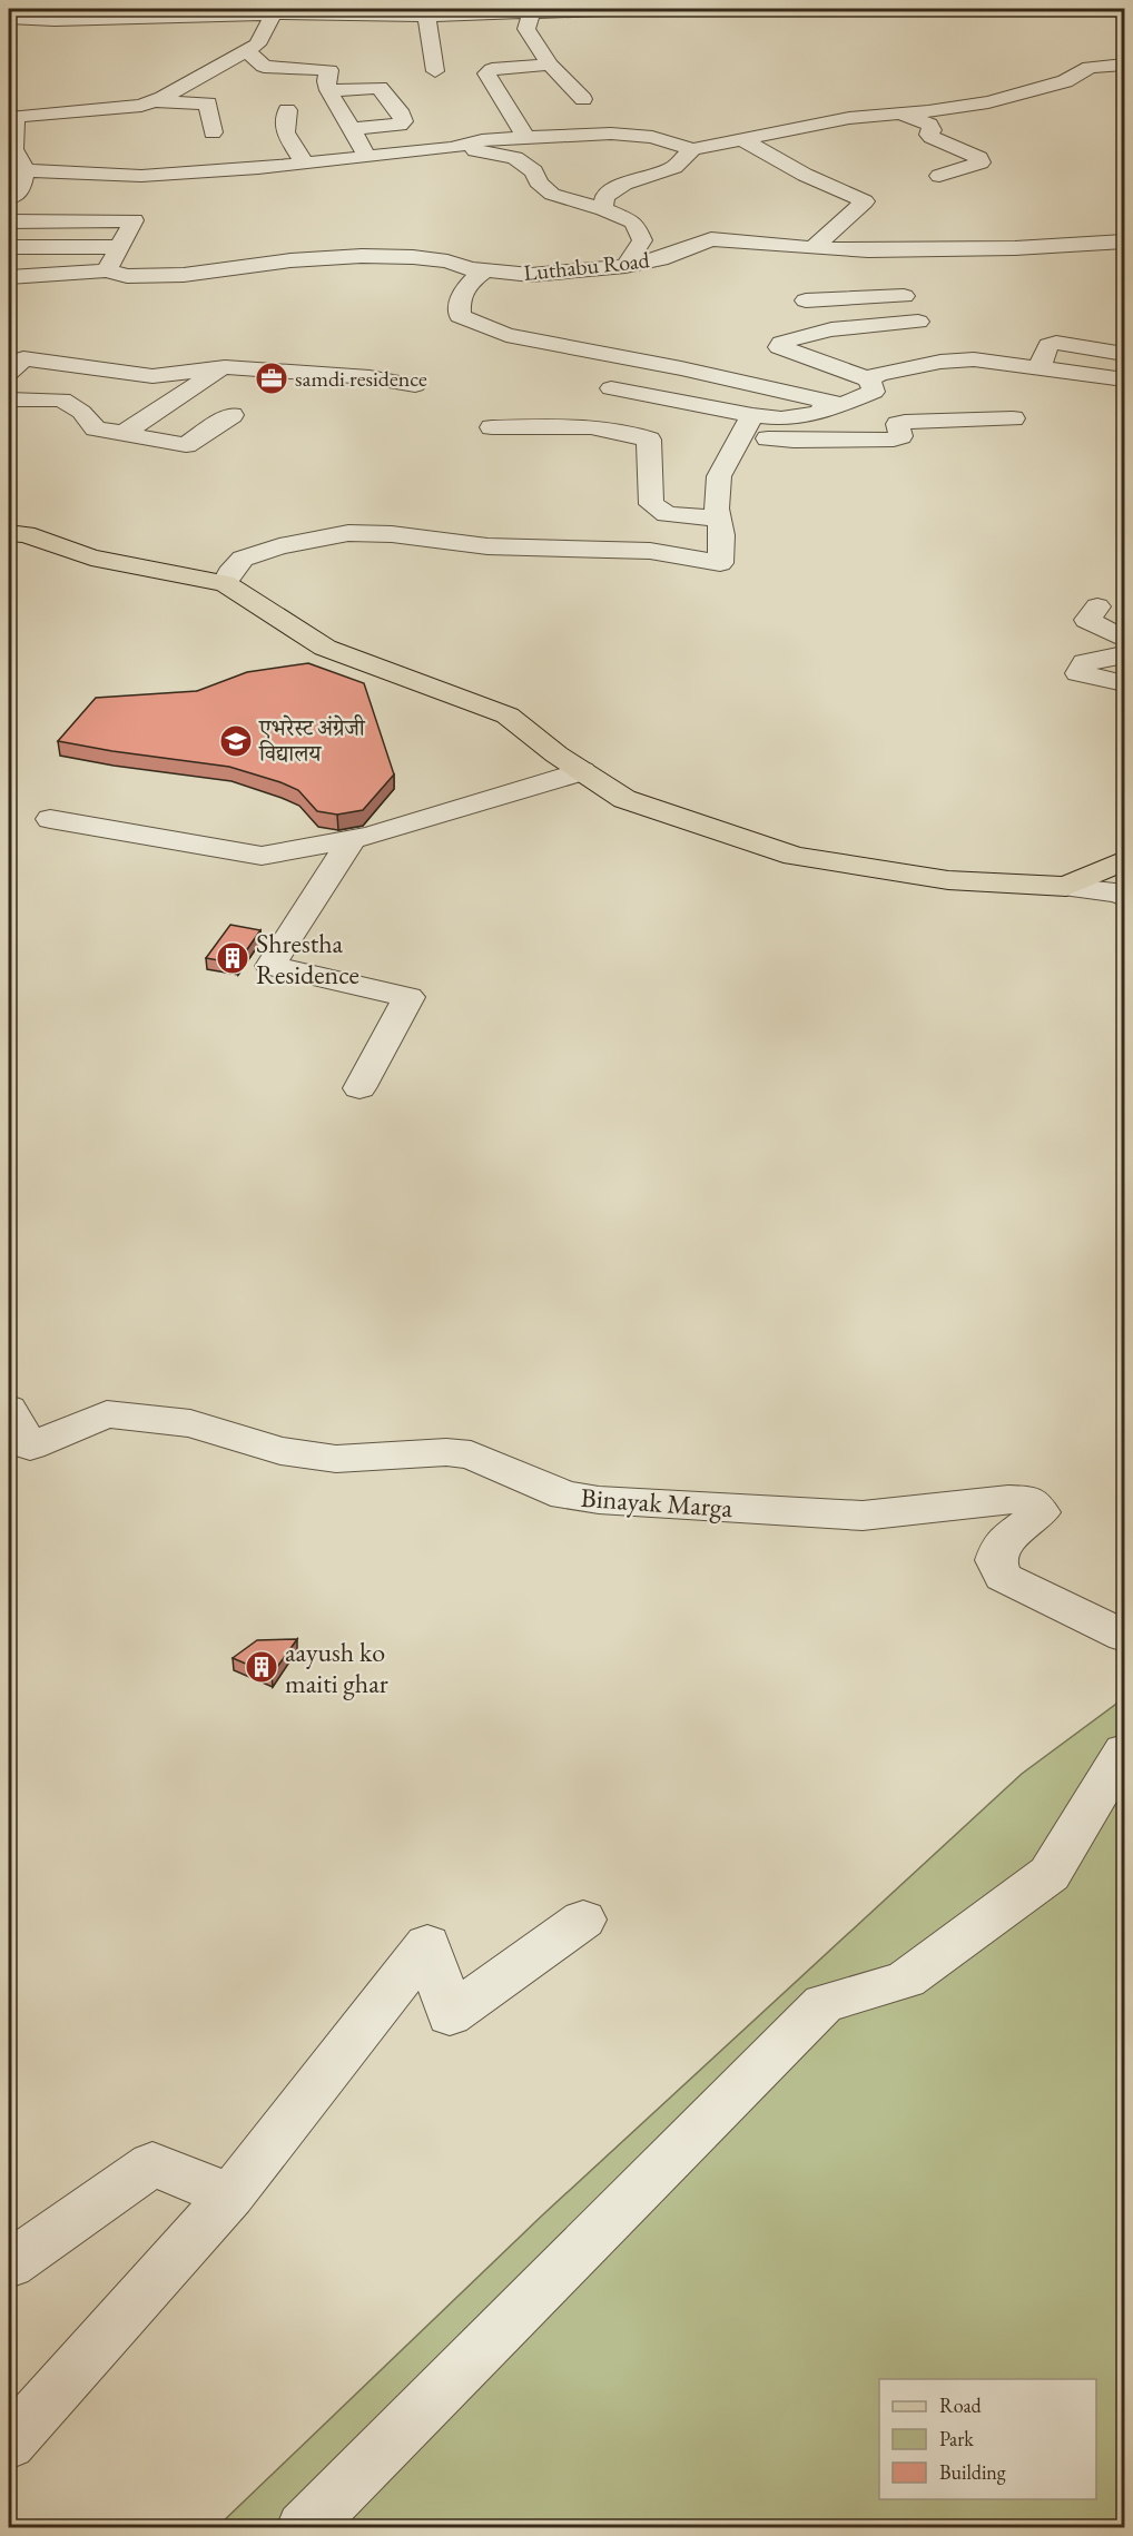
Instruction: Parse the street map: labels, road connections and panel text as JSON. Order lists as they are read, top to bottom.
{
  "streets": {
    "street": ["Luthabu Road", "Binayak Marga"]
  },
  "places": {
    "office": ["samdi residence"],
    "school or university": ["एभरेस्ट अंग्रेजी विद्यालय"],
    "building": ["Shrestha Residence", "aayush ko maiti ghar"]
  },
  "legend": ["Road", "Park", "Building"]
}
